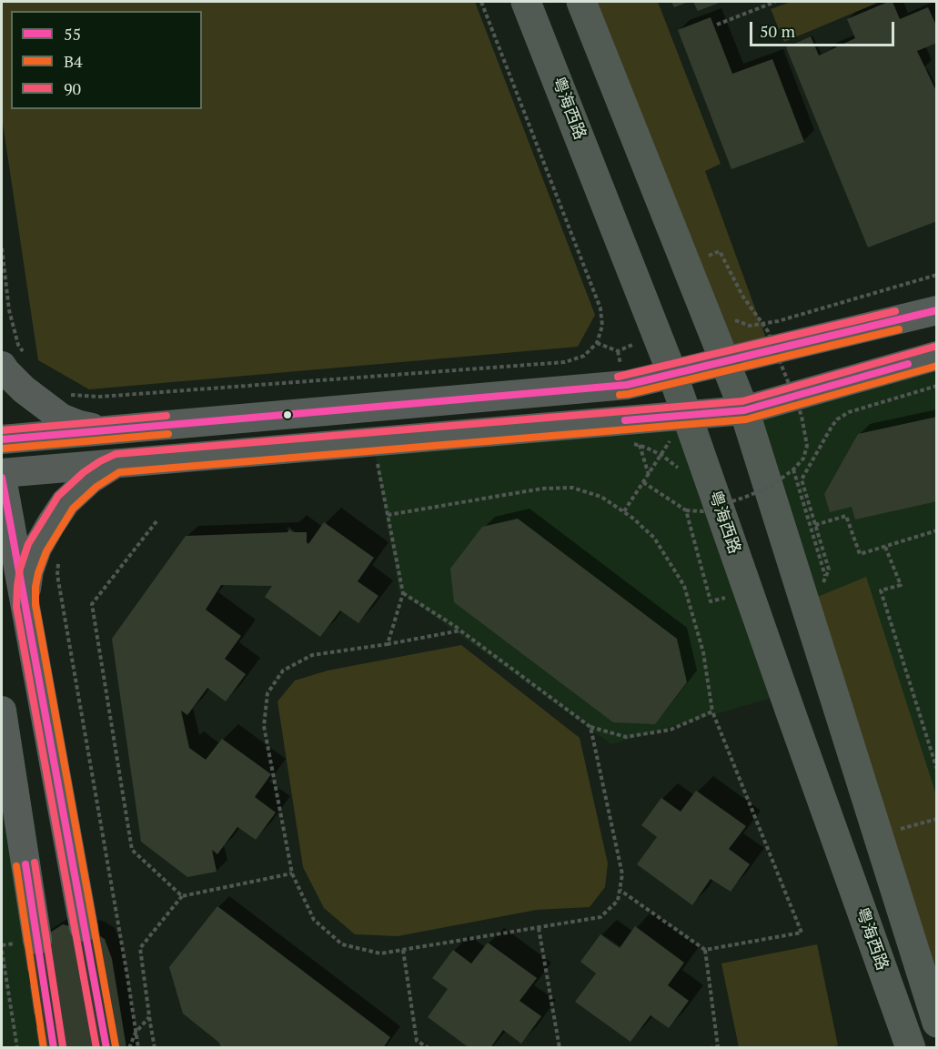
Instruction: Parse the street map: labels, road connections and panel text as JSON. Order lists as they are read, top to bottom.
{
  "streets": {
    "highway": ["粤海西路"]
  },
  "lines": ["transit line 55", "transit line 90", "transit line B4"],
  "legend": ["55", "B4", "90"],
  "scale_bar": "50 m"
}
